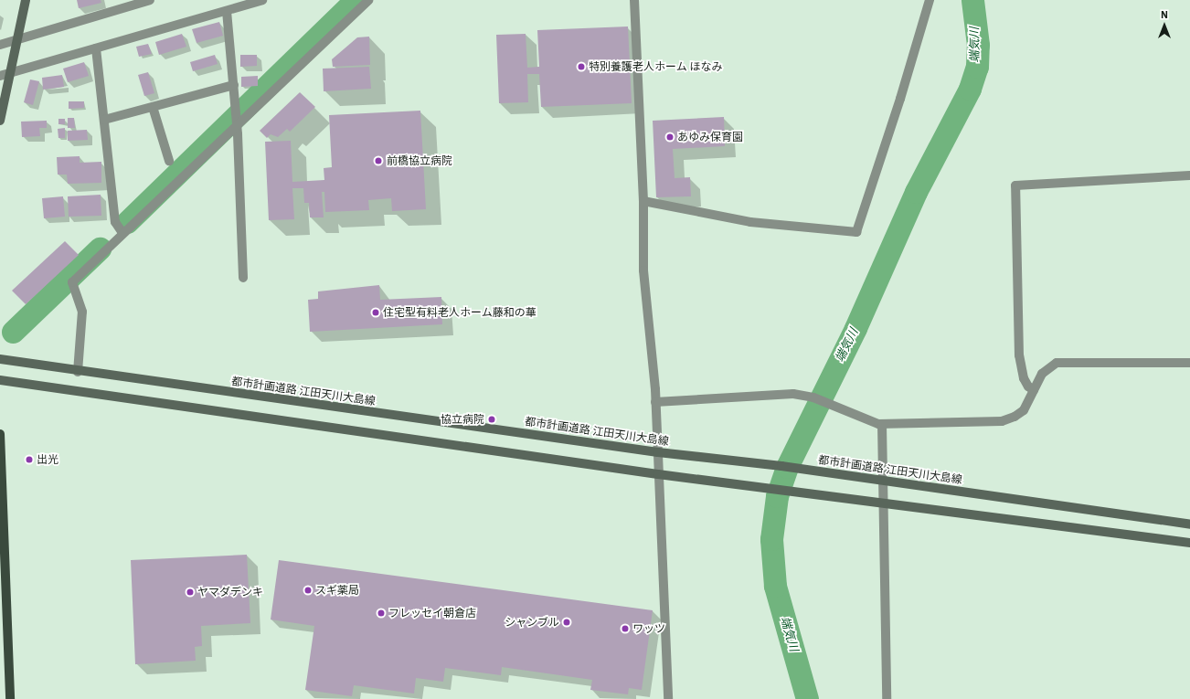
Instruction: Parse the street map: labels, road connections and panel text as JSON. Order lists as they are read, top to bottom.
{
  "streets": {
    "street": ["都市計画道路 江田天川大島線"]
  },
  "water": ["端気川"],
  "places": [
    "特別養護老人ホーム ほなみ",
    "あゆみ保育園",
    "前橋協立病院",
    "住宅型有料老人ホーム藤和の華",
    "協立病院",
    "出光",
    "スギ薬局",
    "ヤマダデンキ",
    "フレッセイ朝倉店",
    "シャンブル",
    "ワッツ"
  ],
  "north": "top"
}
